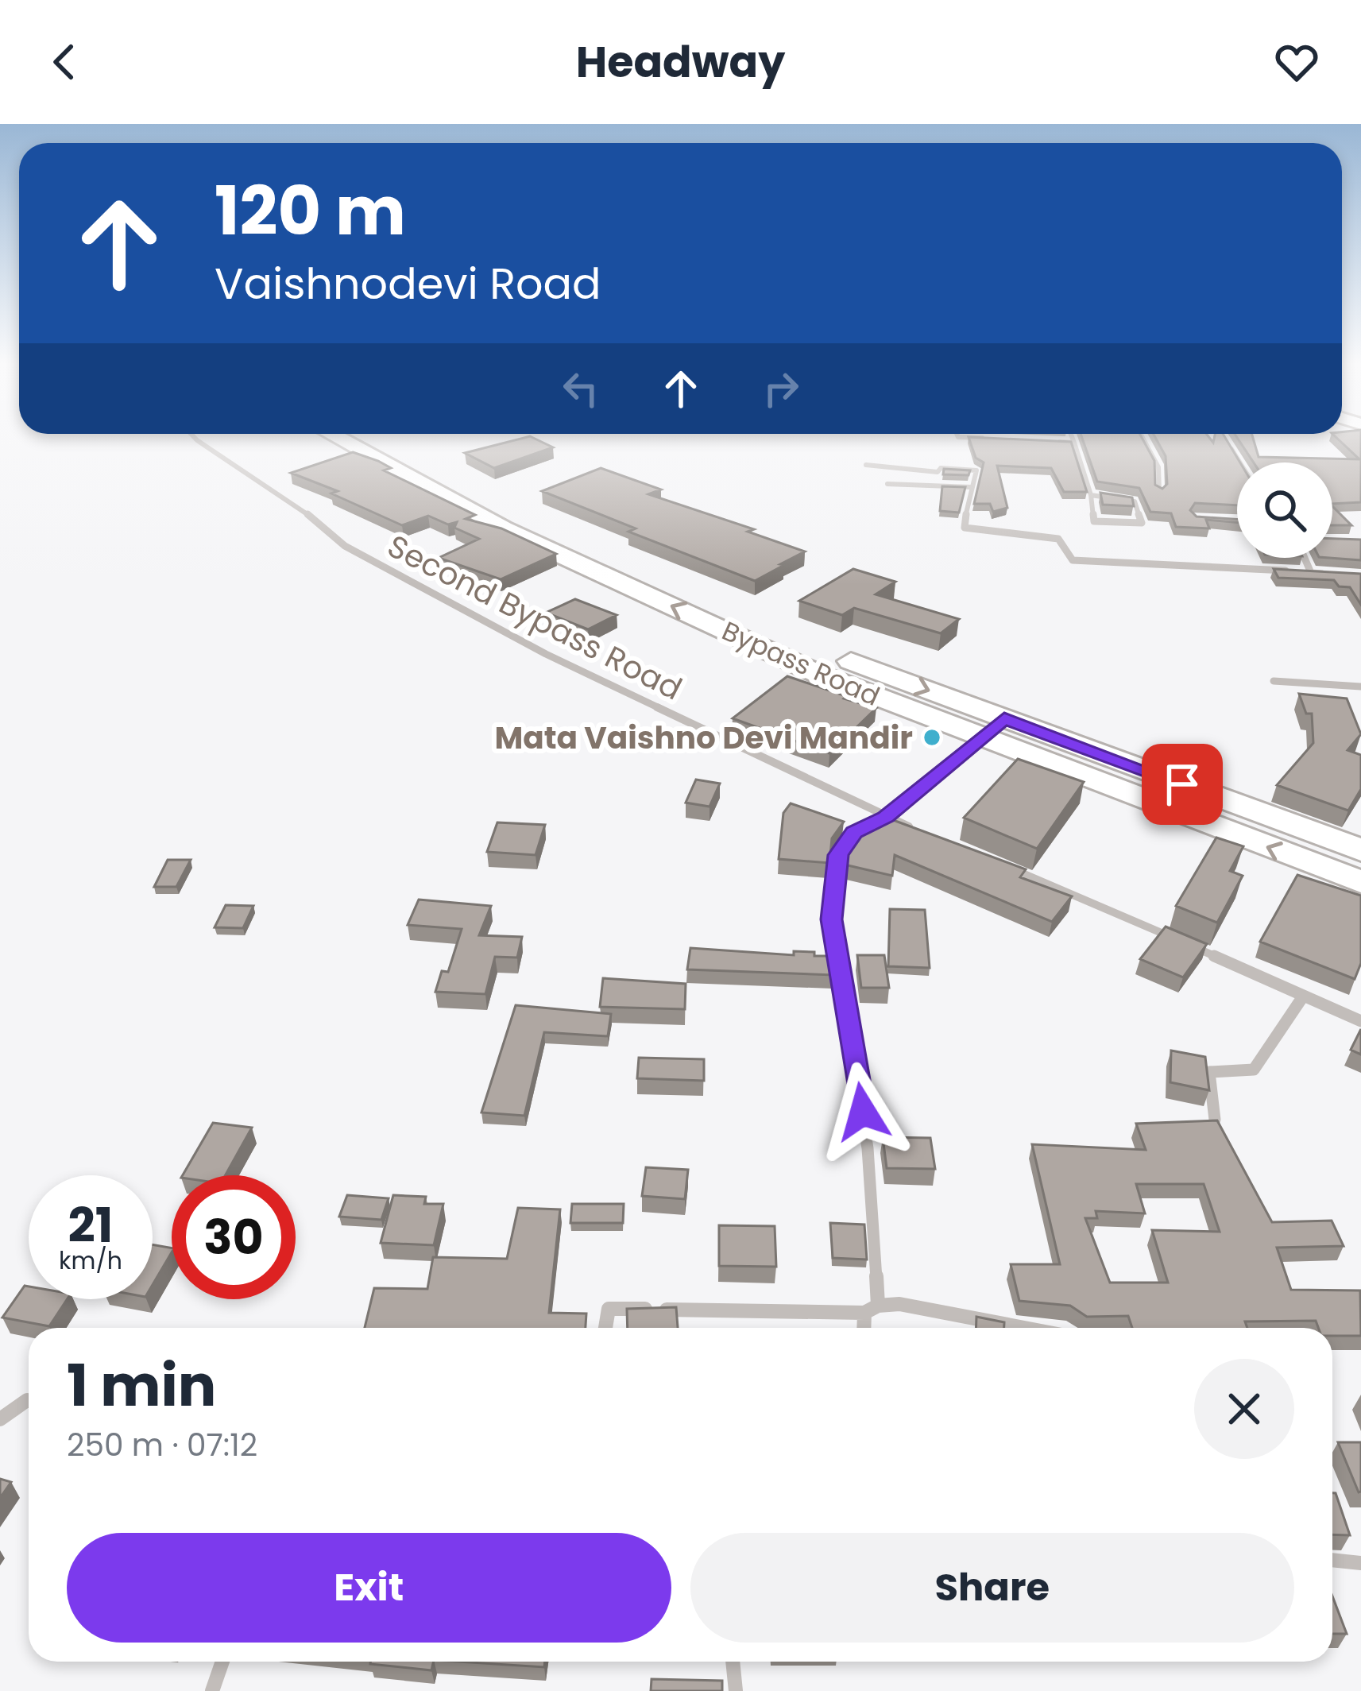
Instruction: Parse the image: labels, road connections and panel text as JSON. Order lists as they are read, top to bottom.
{
  "streets": {
    "main road": ["Bypass Road"],
    "street": ["Second Bypass Road"]
  },
  "places": ["Mata Vaishno Devi Mandir"],
  "page": {
    "header": "Headway",
    "turn": ["120 m", "Vaishnodevi Road"],
    "speed": "21 km/h",
    "limit": "30",
    "heading": ["1 min", "250 m · 07:12"],
    "buttons": ["Exit", "Share"]
  }
}
